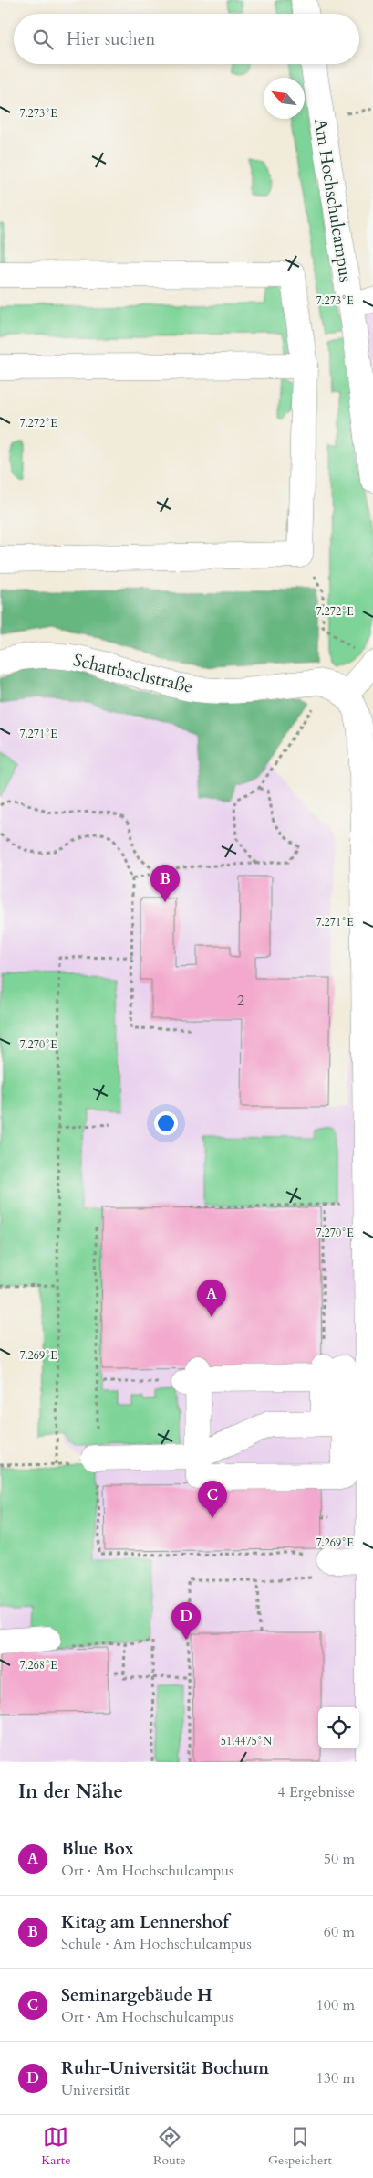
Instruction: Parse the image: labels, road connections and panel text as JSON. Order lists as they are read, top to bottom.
{
  "streets": {
    "street": ["Am Hochschulcampus", "Schattbachstraße"]
  },
  "house_numbers": ["2"],
  "north": "top left",
  "page": {
    "search": "Hier suchen",
    "pins": [
      "B",
      "A",
      "C",
      "D"
    ],
    "heading": ["In der Nähe", "4 Ergebnisse"],
    "list": [
      {
        "mark": "A",
        "name": "Blue Box",
        "note": "Ort · Am Hochschulcampus",
        "value": "50 m"
      },
      {
        "mark": "B",
        "name": "Kitag am Lennershof",
        "note": "Schule · Am Hochschulcampus",
        "value": "60 m"
      },
      {
        "mark": "C",
        "name": "Seminargebäude H",
        "note": "Ort · Am Hochschulcampus",
        "value": "100 m"
      },
      {
        "mark": "D",
        "name": "Ruhr-Universität Bochum",
        "note": "Universität",
        "value": "130 m"
      }
    ],
    "nav": ["Karte", "Route", "Gespeichert"]
  },
  "coordinates": [
    "7.273°E",
    "7.272°E",
    "7.271°E",
    "7.270°E",
    "7.269°E",
    "7.268°E",
    "51.4475°N"
  ]
}
